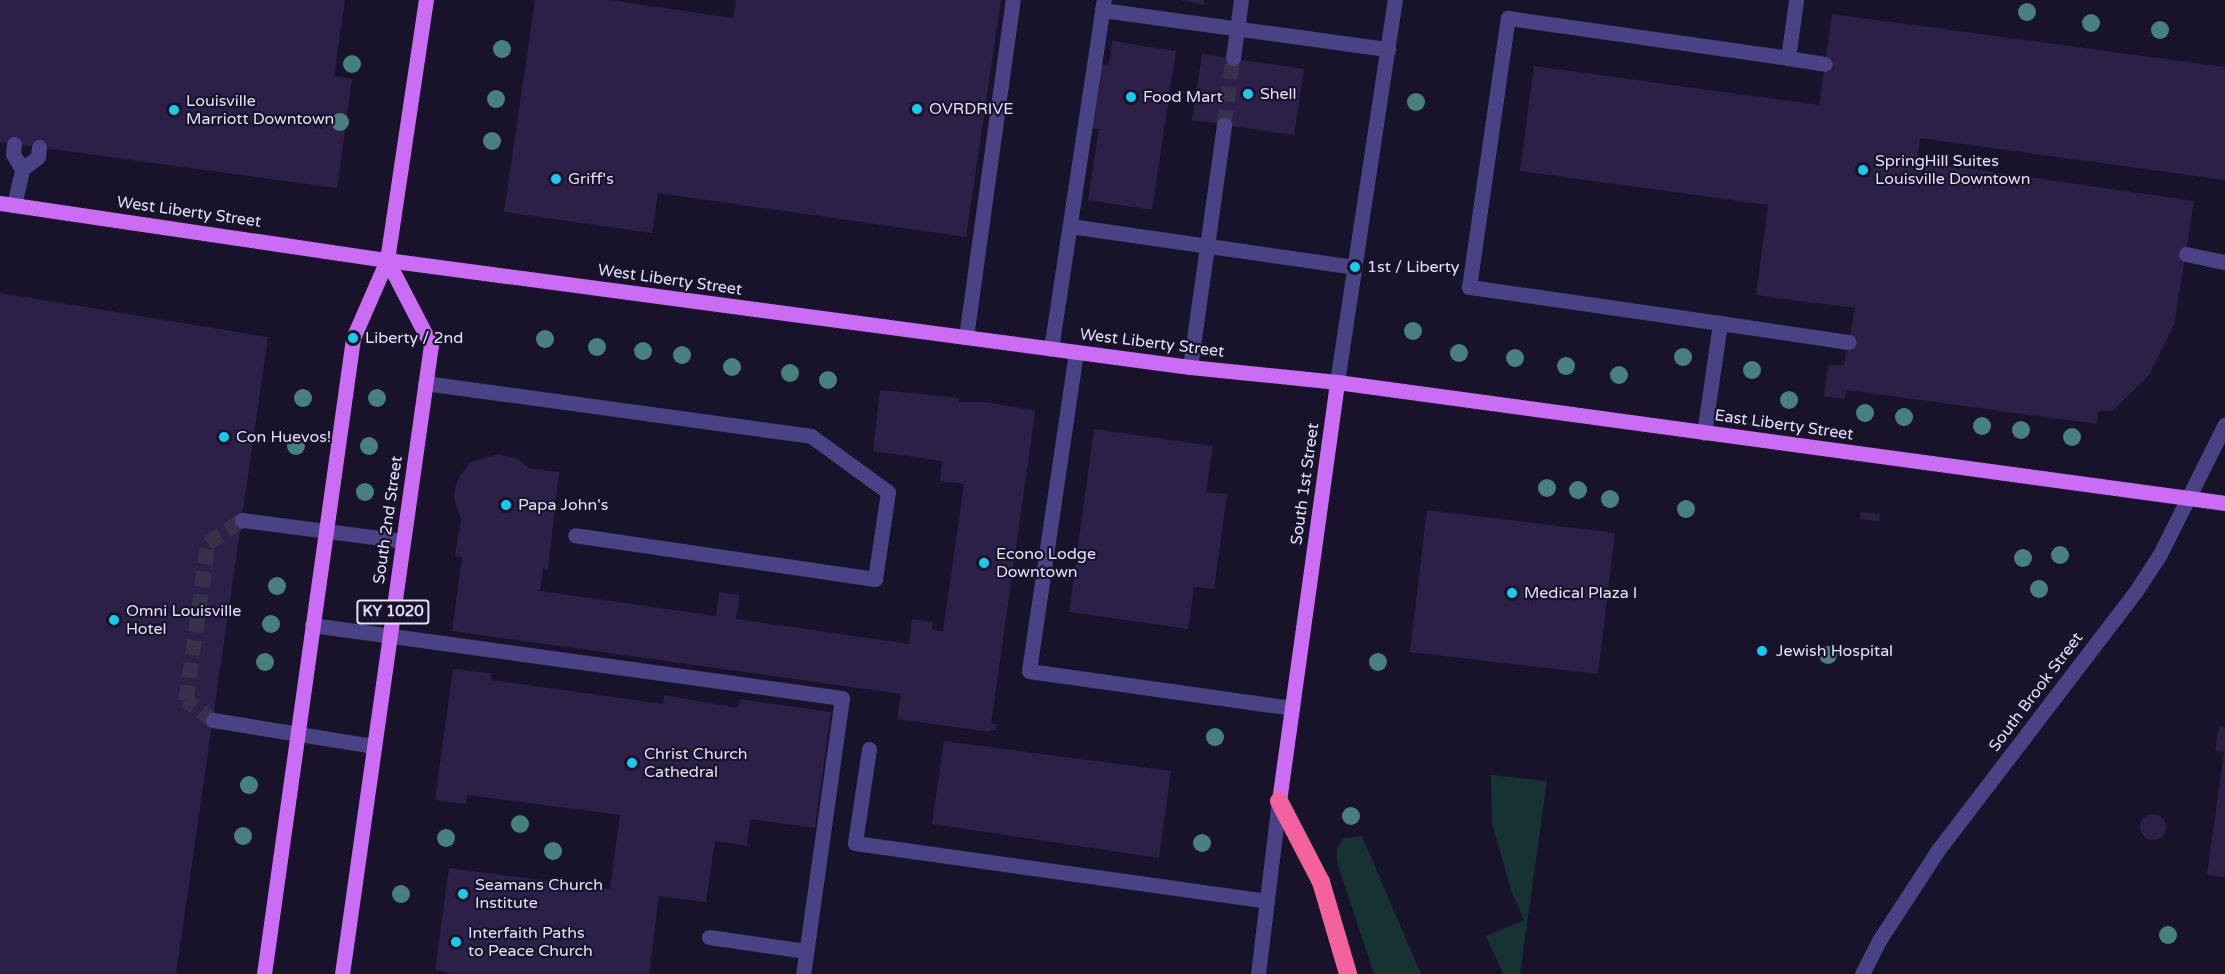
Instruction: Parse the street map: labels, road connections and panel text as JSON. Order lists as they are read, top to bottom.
{
  "streets": {
    "main road": [
      "West Liberty Street",
      "East Liberty Street",
      "South 1st Street",
      "South 2nd Street",
      "KY 1020"
    ],
    "street": ["South Brook Street"]
  },
  "crossings": [
    ["West Liberty Street", "East Liberty Street"],
    ["West Liberty Street", "South 1st Street"],
    ["West Liberty Street", "South 2nd Street"],
    ["East Liberty Street", "South 1st Street"],
    ["East Liberty Street", "South Brook Street"]
  ],
  "places": [
    "Shell",
    "Food Mart",
    "OVRDRIVE",
    "Louisville Marriott Downtown",
    "SpringHill Suites Louisville Downtown",
    "Griff's",
    "1st / Liberty",
    "Liberty / 2nd",
    "Con Huevos!",
    "Papa John's",
    "Econo Lodge Downtown",
    "Medical Plaza I",
    "Omni Louisville Hotel",
    "Jewish Hospital",
    "Christ Church Cathedral",
    "Seamans Church Institute",
    "Interfaith Paths to Peace Church"
  ]
}
